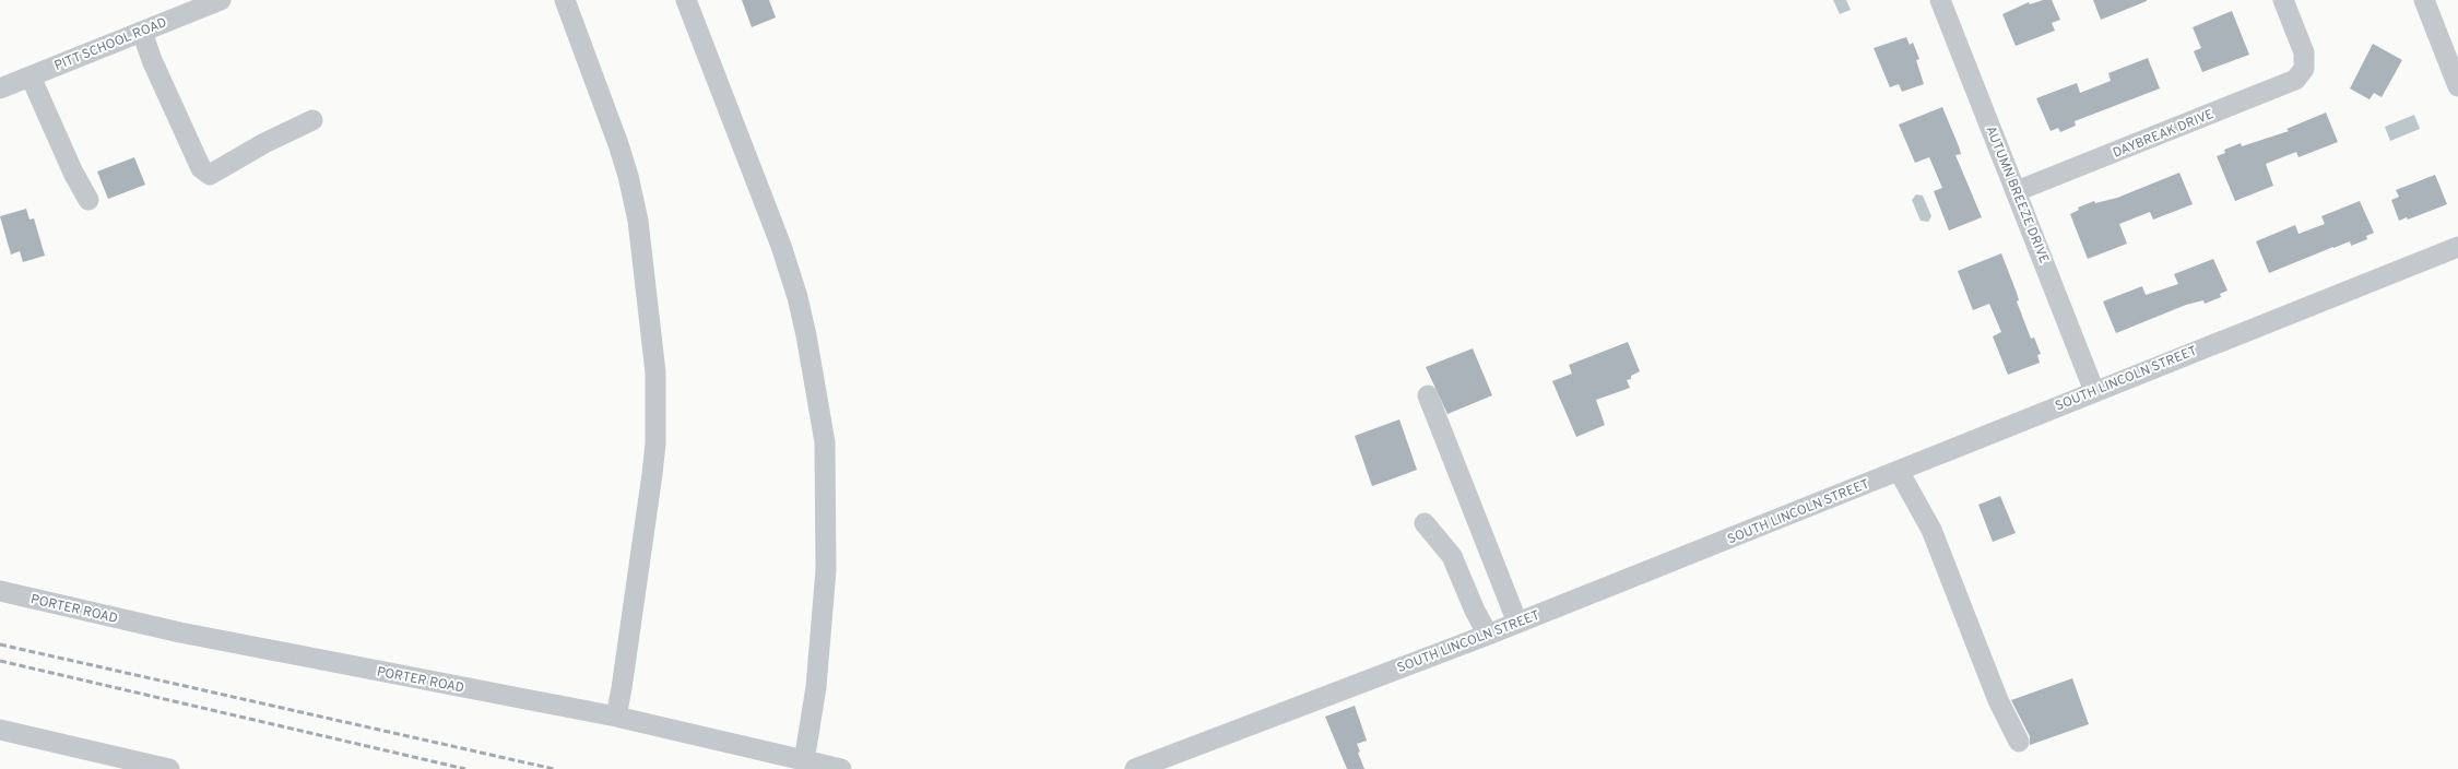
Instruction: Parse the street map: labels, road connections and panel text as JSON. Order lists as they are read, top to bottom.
{
  "streets": {
    "street": [
      "PITT SCHOOL ROAD",
      "DAYBREAK DRIVE",
      "AUTUMN BREEZE DRIVE",
      "SOUTH LINCOLN STREET",
      "PORTER ROAD"
    ]
  },
  "crossings": [
    ["DAYBREAK DRIVE", "AUTUMN BREEZE DRIVE"],
    ["AUTUMN BREEZE DRIVE", "SOUTH LINCOLN STREET"]
  ]
}
